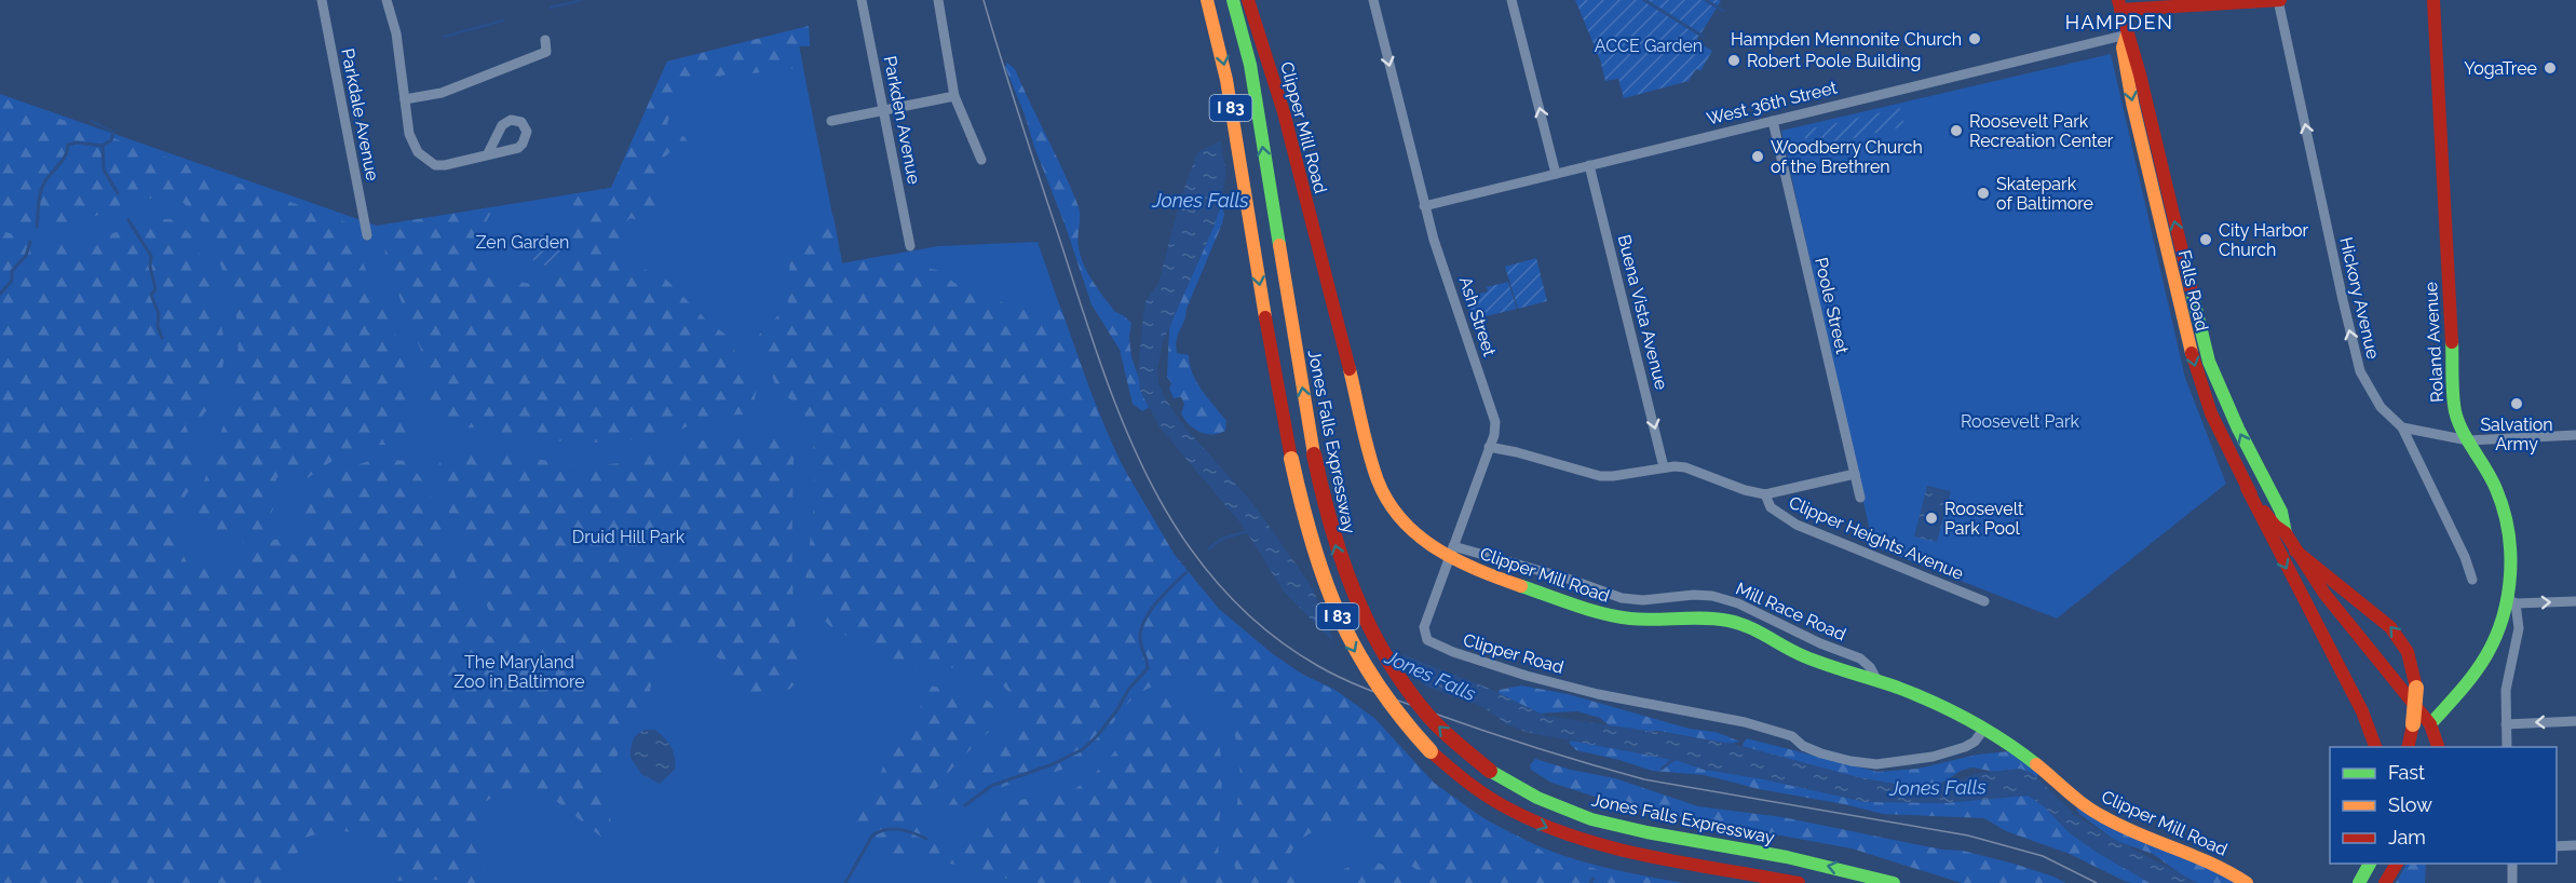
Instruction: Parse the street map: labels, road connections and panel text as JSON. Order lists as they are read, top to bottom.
{
  "streets": {
    "main road": [
      "I 83",
      "Clipper Mill Road",
      "Falls Road",
      "Roland Avenue",
      "Jones Falls Expressway"
    ],
    "street": [
      "West 36th Street",
      "Parkdale Avenue",
      "Parkden Avenue",
      "Hickory Avenue",
      "Poole Street",
      "Buena Vista Avenue",
      "Ash Street",
      "Clipper Heights Avenue",
      "Mill Race Road",
      "Clipper Road"
    ]
  },
  "crossings": [
    ["West 36th Street", "Falls Road"],
    ["West 36th Street", "Poole Street"],
    ["West 36th Street", "Buena Vista Avenue"],
    ["West 36th Street", "Ash Street"],
    ["Clipper Mill Road", "Ash Street"],
    ["Clipper Mill Road", "Mill Race Road"],
    ["Clipper Mill Road", "Clipper Road"],
    ["Falls Road", "Roland Avenue"],
    ["Poole Street", "Clipper Heights Avenue"],
    ["Buena Vista Avenue", "Clipper Heights Avenue"],
    ["Ash Street", "Clipper Heights Avenue"],
    ["Ash Street", "Mill Race Road"],
    ["Ash Street", "Clipper Road"]
  ],
  "one_way": ["Hickory Avenue", "Buena Vista Avenue", "Jones Falls Expressway"],
  "districts": ["HAMPDEN"],
  "water": ["Jones Falls"],
  "parks": [
    "ACCE Garden",
    "Zen Garden",
    "Roosevelt Park",
    "Druid Hill Park",
    "The Maryland Zoo in Baltimore"
  ],
  "places": [
    "Hampden Mennonite Church",
    "Robert Poole Building",
    "YogaTree",
    "Roosevelt Park Recreation Center",
    "Woodberry Church of the Brethren",
    "Skatepark of Baltimore",
    "City Harbor Church",
    "Salvation Army",
    "Roosevelt Park Pool"
  ],
  "legend": ["Fast", "Slow", "Jam"]
}
